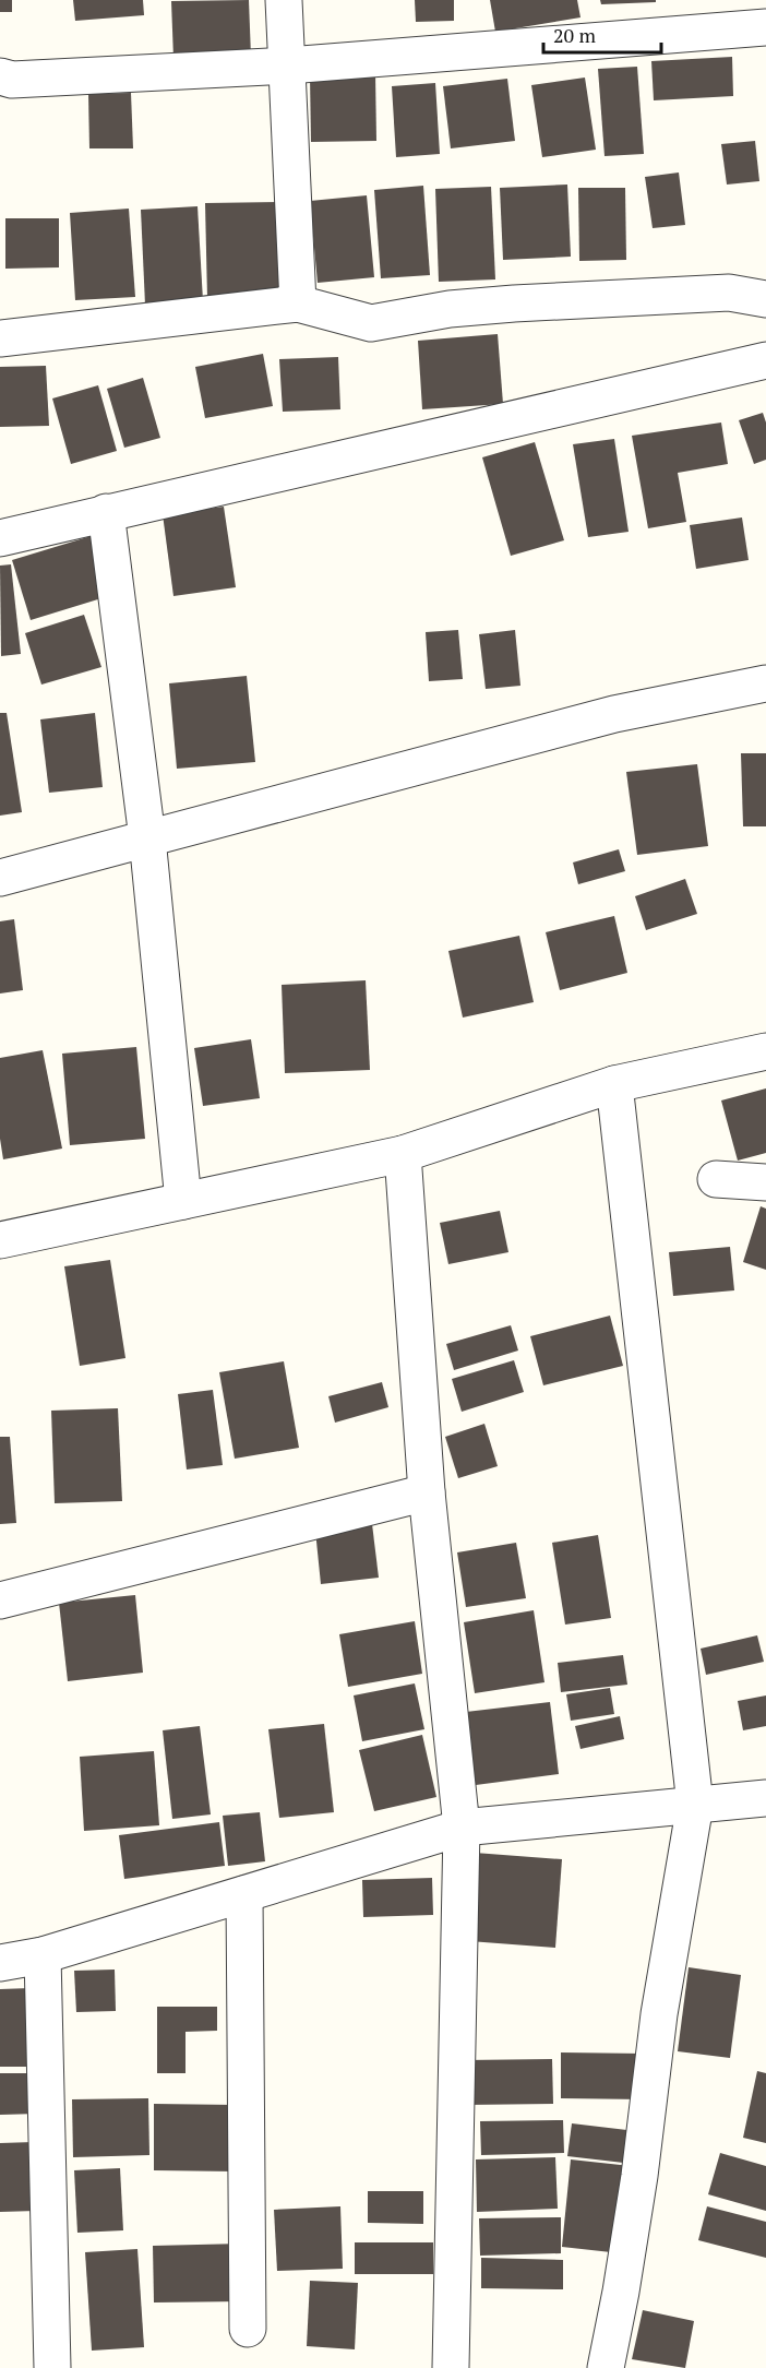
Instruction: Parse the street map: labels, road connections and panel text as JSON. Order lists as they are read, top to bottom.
{
  "scale_bar": "20 m"
}
